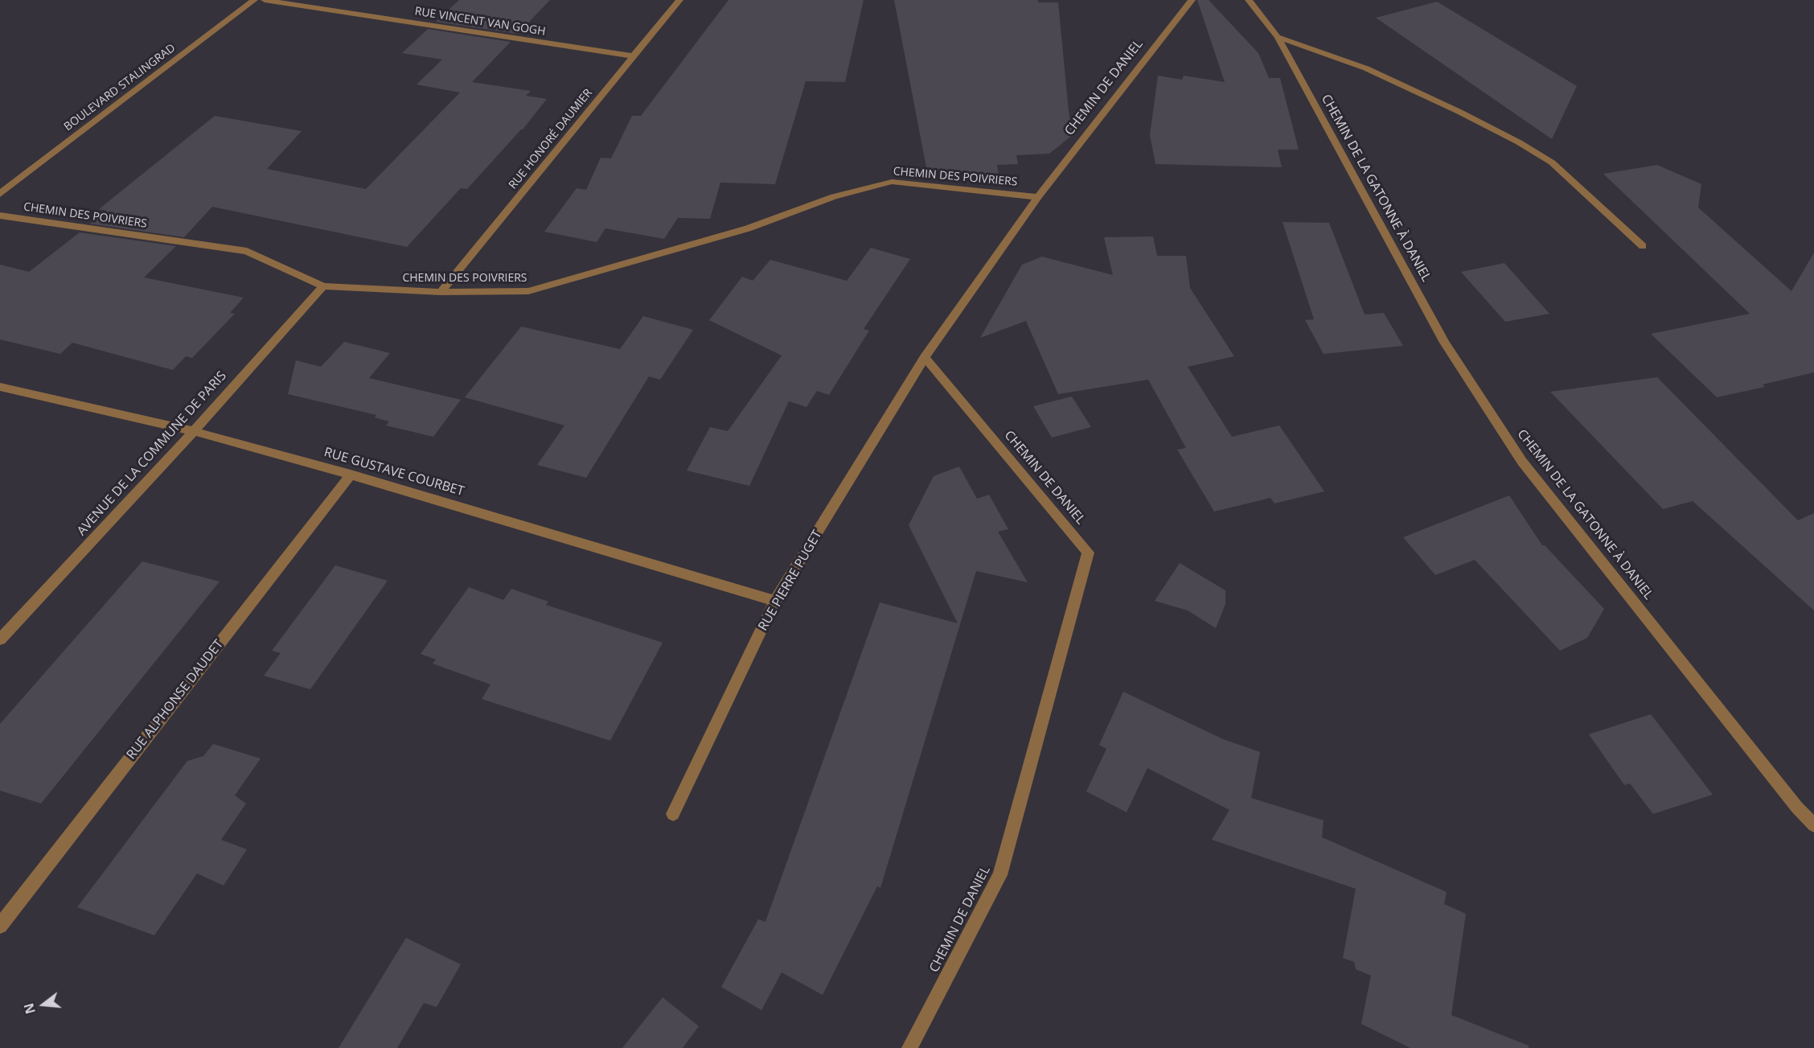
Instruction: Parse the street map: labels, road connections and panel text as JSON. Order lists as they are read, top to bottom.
{
  "streets": {
    "street": [
      "RUE VINCENT VAN GOGH",
      "BOULEVARD STALINGRAD",
      "CHEMIN DE DANIEL",
      "RUE HONORÉ DAUMIER",
      "CHEMIN DES POIVRIERS",
      "CHEMIN DE LA GATONNE À DANIEL",
      "AVENUE DE LA COMMUNE DE PARIS",
      "RUE GUSTAVE COURBET",
      "RUE PIERRE PUGET",
      "RUE ALPHONSE DAUDET"
    ]
  },
  "crossings": [
    ["RUE VINCENT VAN GOGH", "RUE HONORÉ DAUMIER"],
    ["CHEMIN DE DANIEL", "CHEMIN DES POIVRIERS"],
    ["CHEMIN DE DANIEL", "RUE PIERRE PUGET"],
    ["RUE HONORÉ DAUMIER", "CHEMIN DES POIVRIERS"],
    ["CHEMIN DES POIVRIERS", "AVENUE DE LA COMMUNE DE PARIS"],
    ["AVENUE DE LA COMMUNE DE PARIS", "RUE GUSTAVE COURBET"],
    ["RUE GUSTAVE COURBET", "RUE PIERRE PUGET"],
    ["RUE GUSTAVE COURBET", "RUE ALPHONSE DAUDET"]
  ],
  "north": "left"
}
